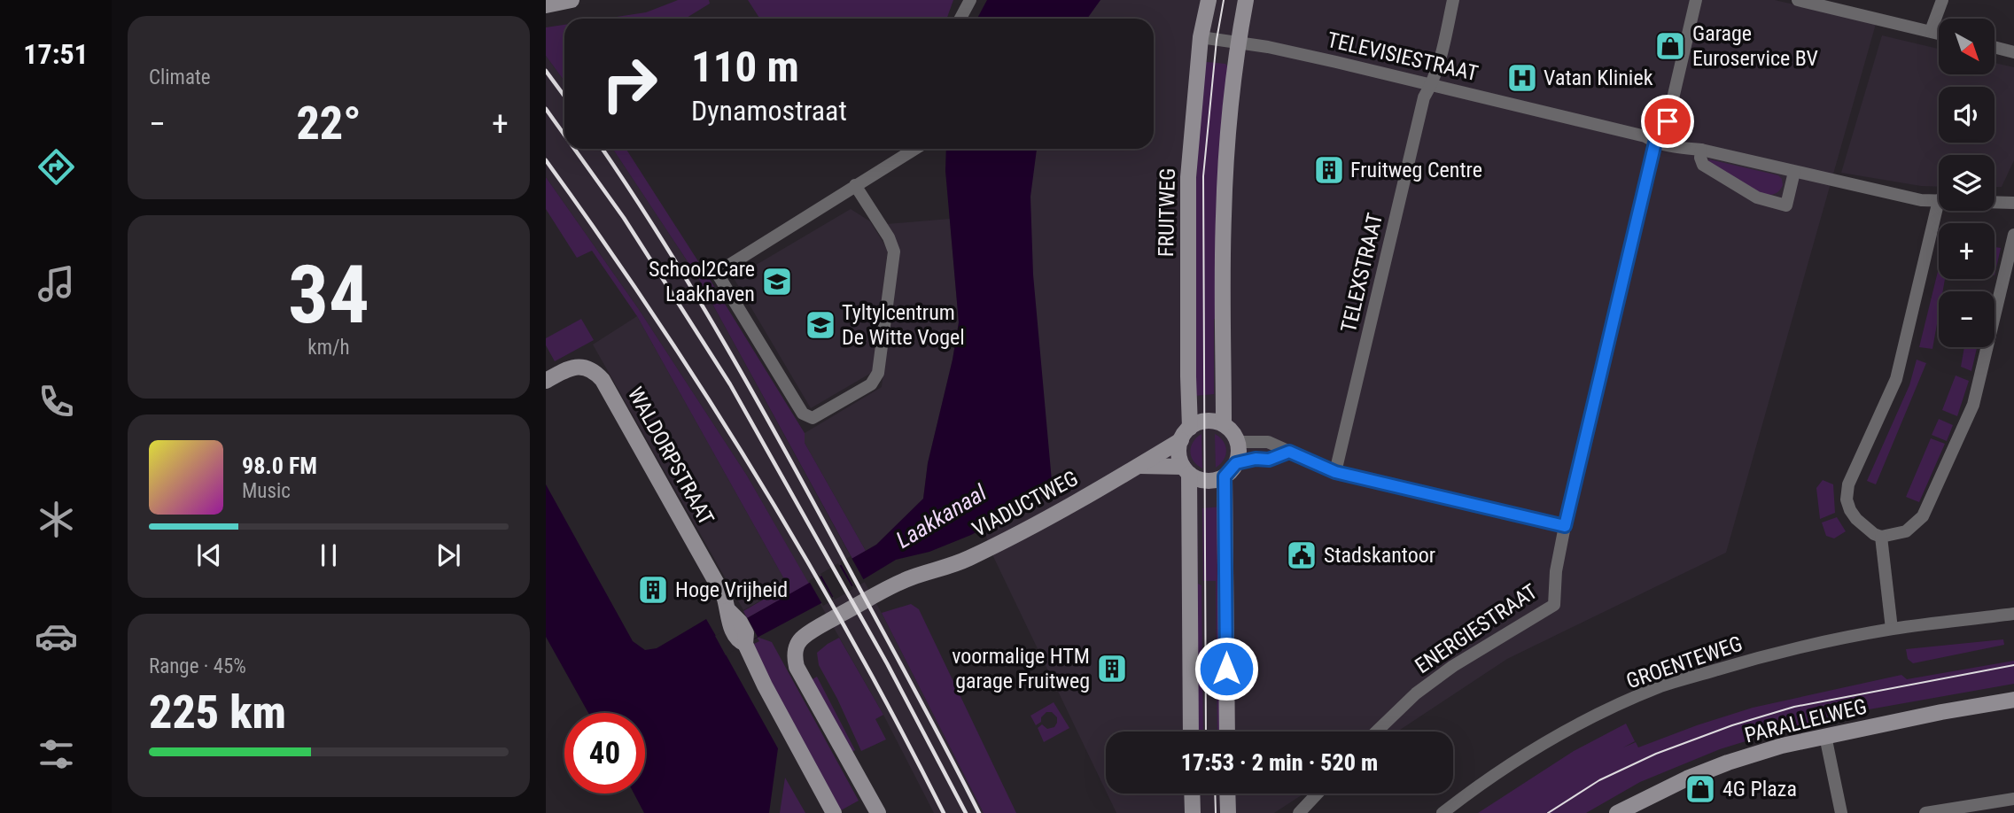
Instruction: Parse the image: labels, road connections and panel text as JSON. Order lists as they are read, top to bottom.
{
  "streets": {
    "street": [
      "TELEVISIESTRAAT",
      "FRUITWEG",
      "TELEXSTRAAT",
      "WALDORPSTRAAT",
      "VIADUCTWEG",
      "ENERGIESTRAAT",
      "GROENTEWEG",
      "PARALLELWEG"
    ]
  },
  "crossings": [
    ["TELEVISIESTRAAT", "FRUITWEG"],
    ["TELEVISIESTRAAT", "TELEXSTRAAT"],
    ["FRUITWEG", "VIADUCTWEG"]
  ],
  "water": ["Laakkanaal"],
  "places": {
    "shop": ["Garage Euroservice BV", "4G Plaza"],
    "hospital": ["Vatan Kliniek"],
    "building": ["Fruitweg Centre", "Hoge Vrijheid", "voormalige HTM garage Fruitweg"],
    "school or university": ["School2Care Laakhaven", "Tyltylcentrum De Witte Vogel"],
    "public building": ["Stadskantoor"]
  },
  "north": "bottom right",
  "page": {
    "tabs": "17:51",
    "tile": [
      "Climate",
      ["34", "km/h"],
      ["Range · 45%", "225 km"]
    ],
    "map_buttons": ["+", "−"],
    "turn": ["110 m", "Dynamostraat"],
    "heat": ["−", "22°", "+"],
    "song": ["98.0 FM", "Music"],
    "limit": "40",
    "trip": "17:53 · 2 min · 520 m"
  }
}
